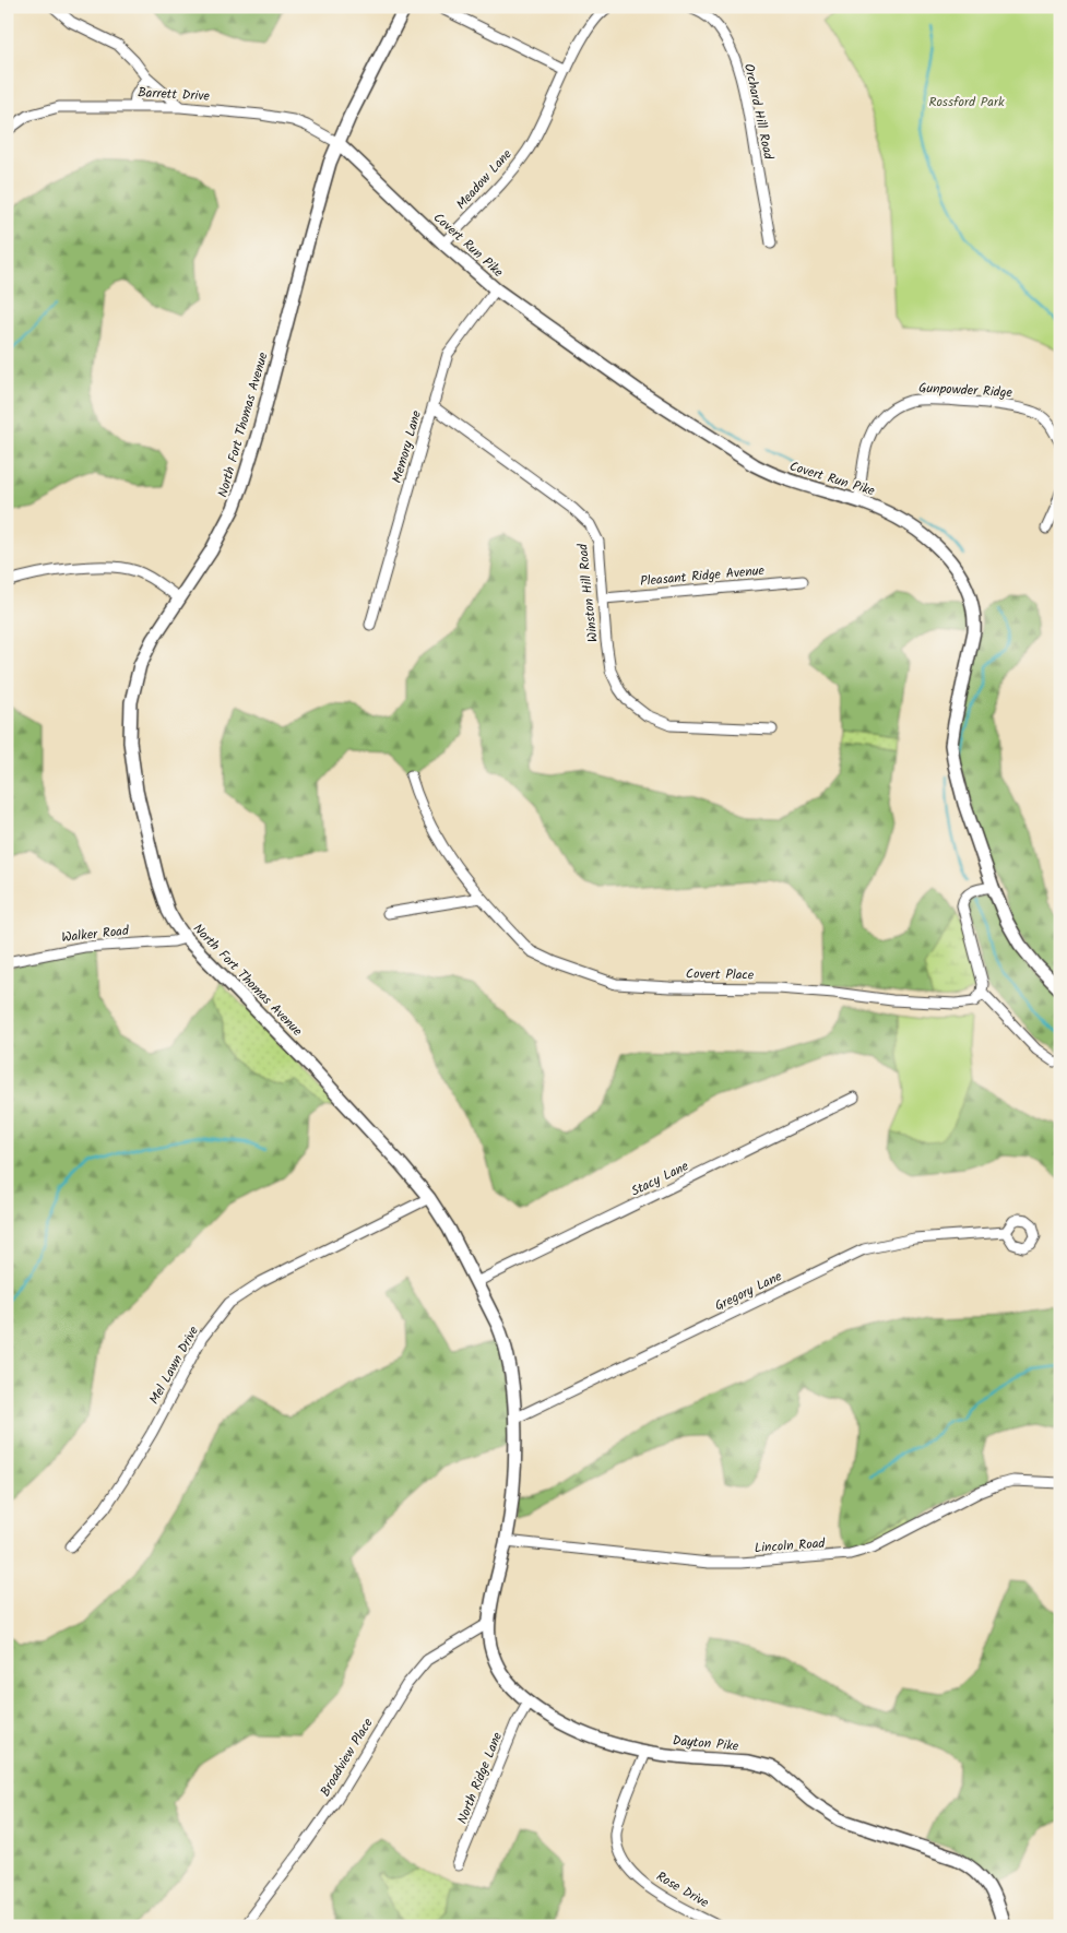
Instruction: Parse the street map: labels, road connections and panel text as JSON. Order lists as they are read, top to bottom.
{
  "streets": {
    "street": [
      "Barrett Drive",
      "Orchard Hill Road",
      "Meadow Lane",
      "Covert Run Pike",
      "Gunpowder Ridge",
      "North Fort Thomas Avenue",
      "Memory Lane",
      "Pleasant Ridge Avenue",
      "Winston Hill Road",
      "Walker Road",
      "Covert Place",
      "Stacy Lane",
      "Gregory Lane",
      "Mel Lawn Drive",
      "Lincoln Road",
      "Dayton Pike",
      "Broadview Place",
      "North Ridge Lane",
      "Rose Drive"
    ]
  },
  "crossings": [
    ["Barrett Drive", "Covert Run Pike"],
    ["Barrett Drive", "North Fort Thomas Avenue"],
    ["Meadow Lane", "Covert Run Pike"],
    ["Covert Run Pike", "Gunpowder Ridge"],
    ["Covert Run Pike", "North Fort Thomas Avenue"],
    ["Covert Run Pike", "Memory Lane"],
    ["North Fort Thomas Avenue", "Walker Road"],
    ["North Fort Thomas Avenue", "Stacy Lane"],
    ["North Fort Thomas Avenue", "Gregory Lane"],
    ["North Fort Thomas Avenue", "Mel Lawn Drive"],
    ["North Fort Thomas Avenue", "Lincoln Road"],
    ["North Fort Thomas Avenue", "Dayton Pike"],
    ["Memory Lane", "Winston Hill Road"],
    ["Pleasant Ridge Avenue", "Winston Hill Road"],
    ["Lincoln Road", "Dayton Pike"],
    ["Dayton Pike", "Broadview Place"],
    ["Dayton Pike", "North Ridge Lane"],
    ["Dayton Pike", "Rose Drive"]
  ],
  "parks": ["Rossford Park"]
}
